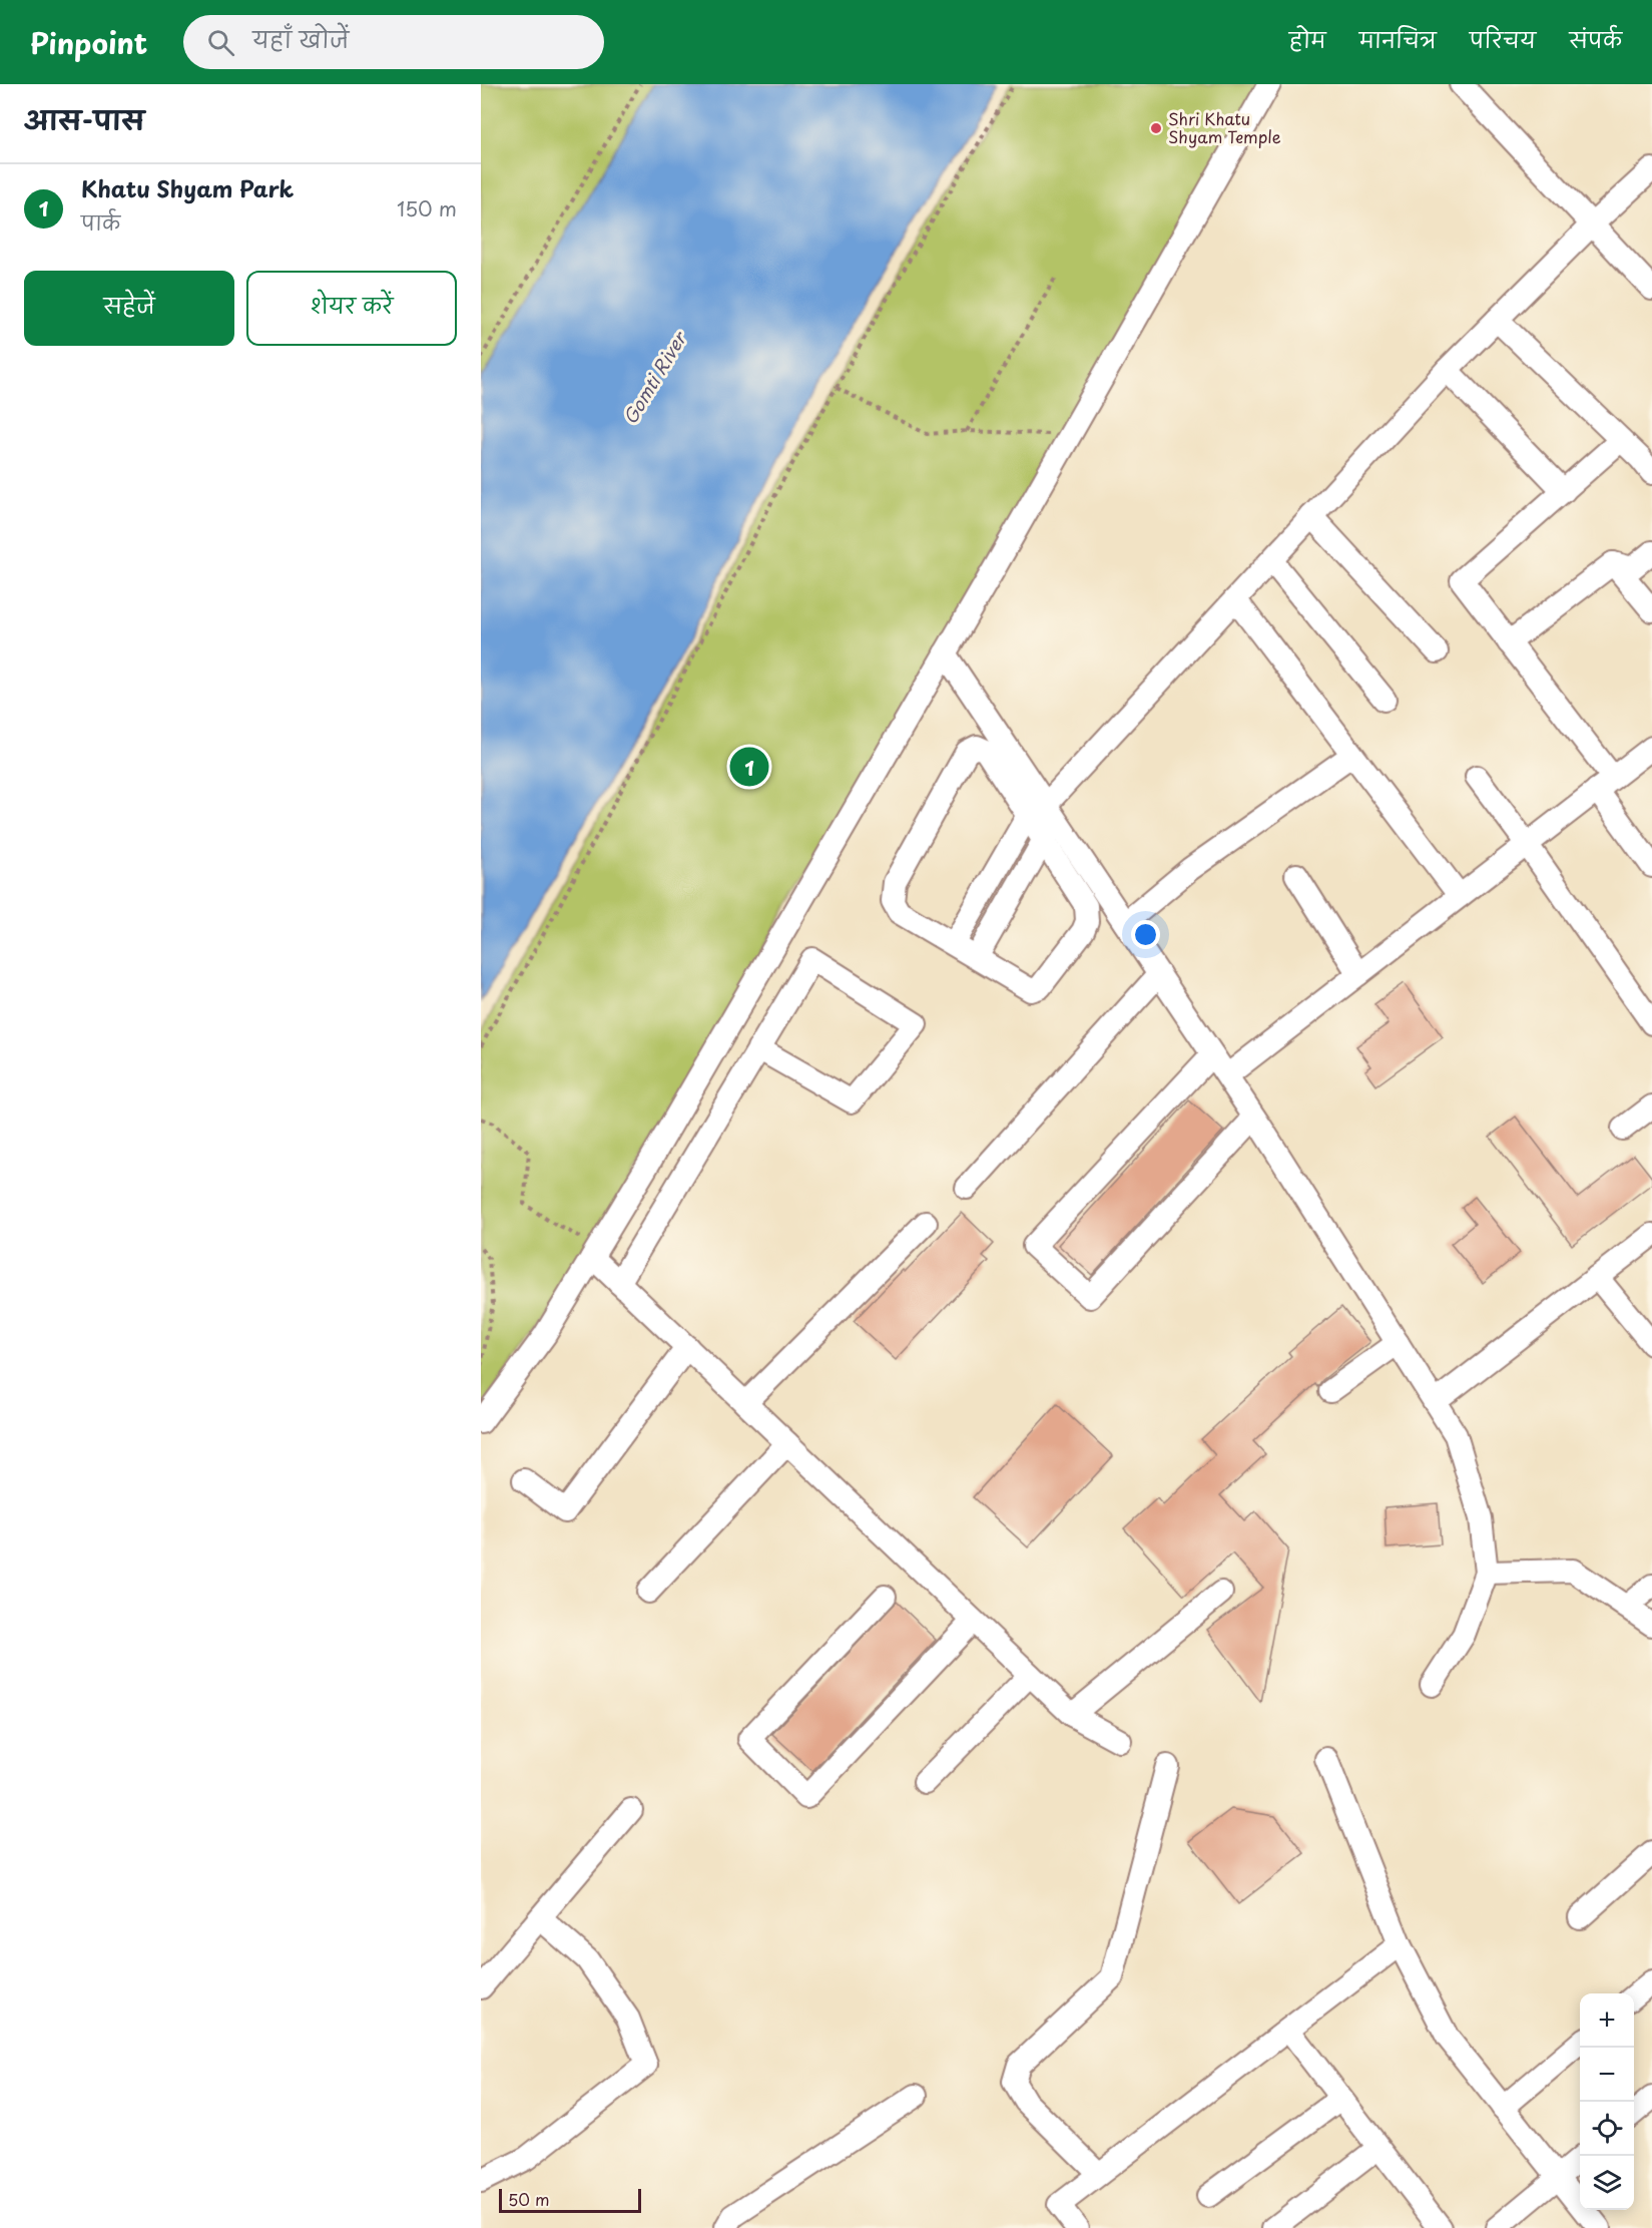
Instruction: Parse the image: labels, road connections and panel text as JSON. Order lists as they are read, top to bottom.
{
  "water": ["Gomti River"],
  "places": ["Shri Khatu Shyam Temple"],
  "scale_bar": "50 m",
  "page": {
    "header": "Pinpoint",
    "search": "यहाँ खोजें",
    "nav": [
      "होम",
      "मानचित्र",
      "परिचय",
      "संपर्क"
    ],
    "heading": "आस-पास",
    "list": [
      {
        "mark": "1",
        "name": "Khatu Shyam Park",
        "note": "पार्क",
        "value": "150 m"
      }
    ],
    "buttons": ["सहेजें", "शेयर करें"],
    "pins": "1",
    "map_buttons": ["+", "−"],
    "scale": "50 m"
  }
}
